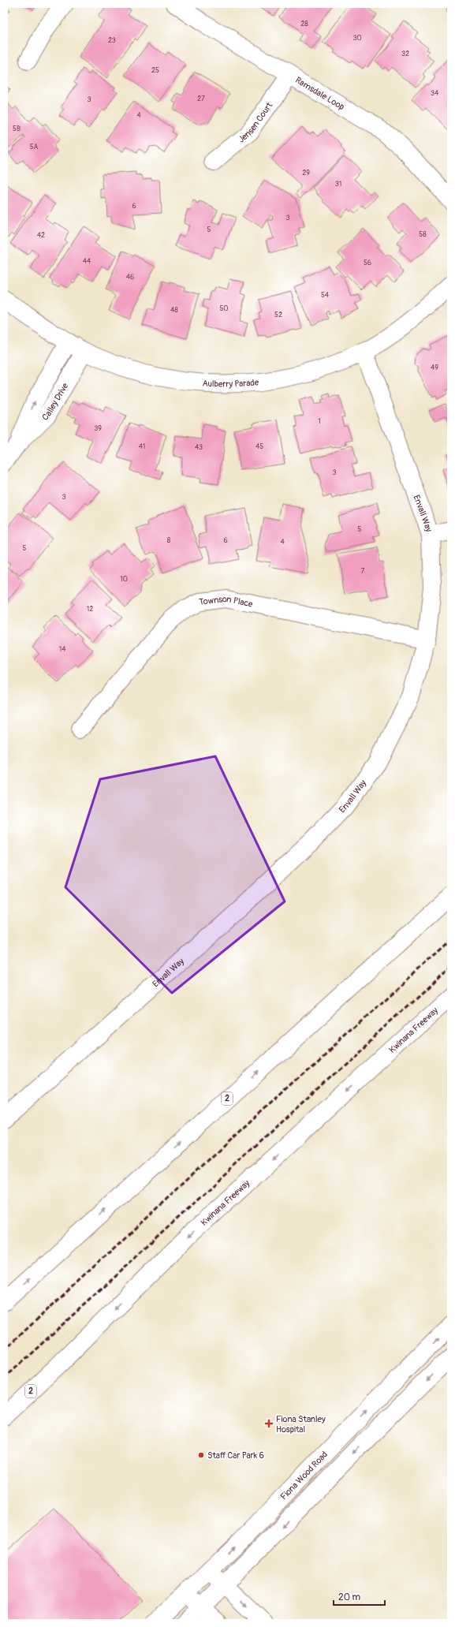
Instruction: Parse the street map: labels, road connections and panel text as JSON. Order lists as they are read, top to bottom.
{
  "streets": {
    "main road": [
      "Ramsdale Loop",
      "Jensen Court",
      "Aulberry Parade",
      "Calley Drive",
      "Envall Way",
      "Townson Place",
      "Kwinana Freeway",
      "2",
      "Fiona Wood Road"
    ]
  },
  "crossings": [
    ["Ramsdale Loop", "Jensen Court"],
    ["Aulberry Parade", "Calley Drive"],
    ["Aulberry Parade", "Envall Way"],
    ["Envall Way", "Townson Place"]
  ],
  "places": {
    "health": ["Fiona Stanley Hospital"],
    "other": ["Staff Car Park 6"]
  },
  "house_numbers": [
    "28",
    "30",
    "23",
    "32",
    "25",
    "34",
    "27",
    "3",
    "4",
    "5B",
    "5A",
    "29",
    "31",
    "6",
    "3",
    "5",
    "58",
    "42",
    "44",
    "56",
    "46",
    "54",
    "50",
    "48",
    "52",
    "49",
    "1",
    "39",
    "41",
    "45",
    "43",
    "3",
    "3",
    "5",
    "8",
    "6",
    "4",
    "5",
    "7",
    "10",
    "12",
    "14"
  ],
  "scale_bar": "20 m"
}
